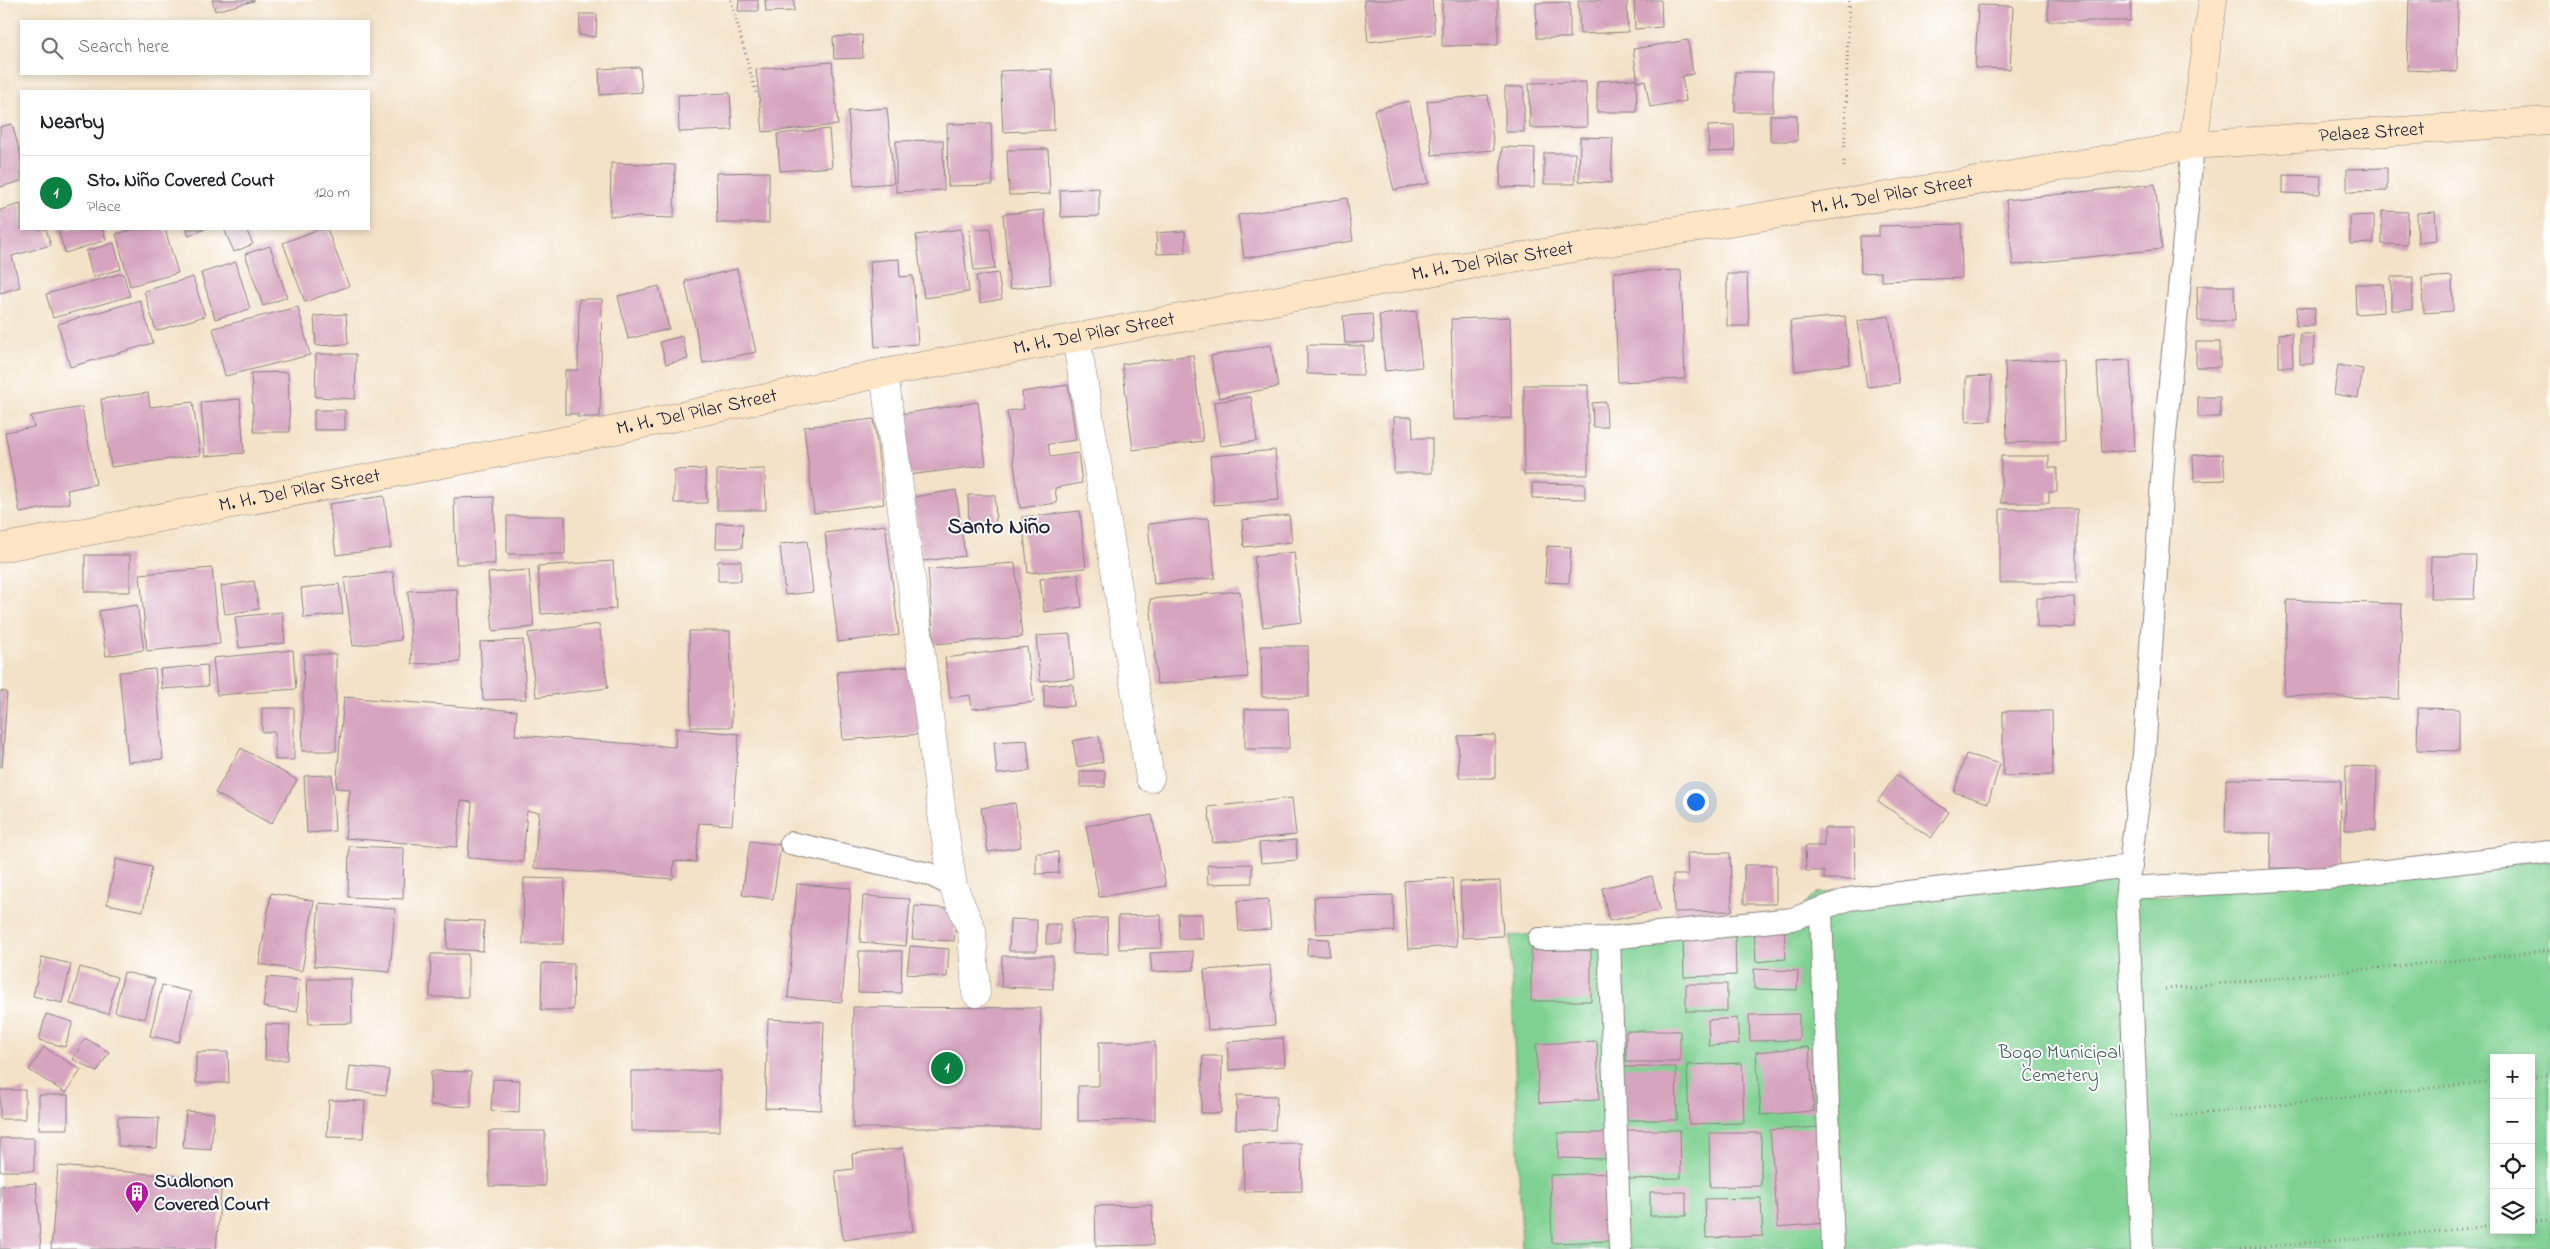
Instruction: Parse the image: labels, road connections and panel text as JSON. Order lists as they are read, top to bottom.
{
  "streets": {
    "street": ["Pelaez Street", "M. H. Del Pilar Street"]
  },
  "crossings": [
    ["Pelaez Street", "M. H. Del Pilar Street"]
  ],
  "districts": ["Santo Niño"],
  "parks": ["Bogo Municipal Cemetery"],
  "places": {
    "building": ["Sudlonon Covered Court"]
  },
  "page": {
    "search": "Search here",
    "heading": "Nearby",
    "list": [
      {
        "mark": "1",
        "name": "Sto. Niño Covered Court",
        "note": "Place",
        "value": "120 m"
      }
    ],
    "pins": "1",
    "map_buttons": ["+", "−"]
  }
}
